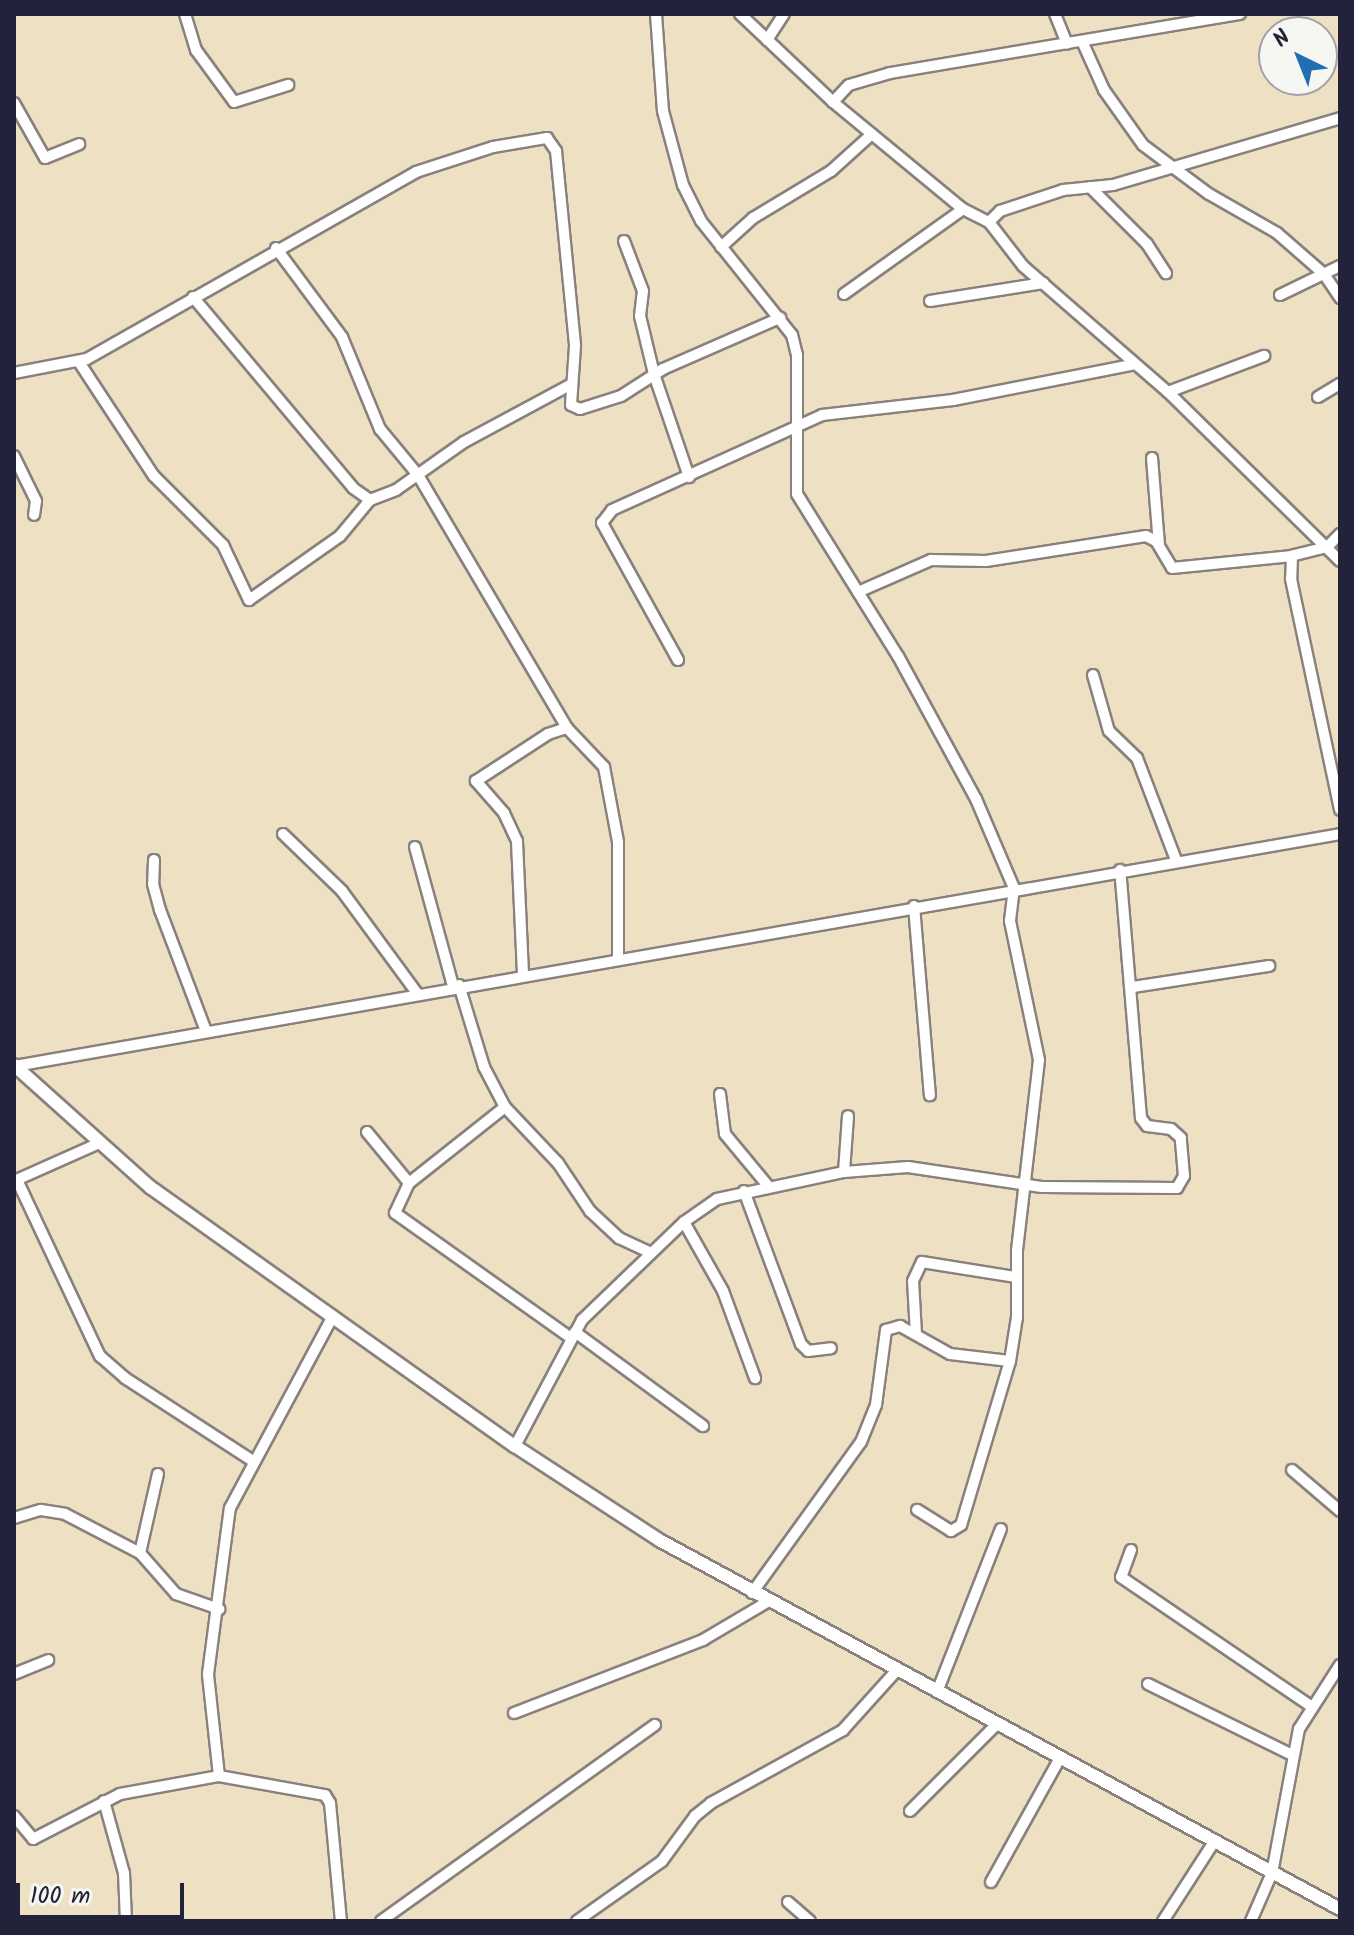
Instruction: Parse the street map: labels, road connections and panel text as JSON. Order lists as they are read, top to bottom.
{
  "scale_bar": "100 m",
  "north": "top left"
}
